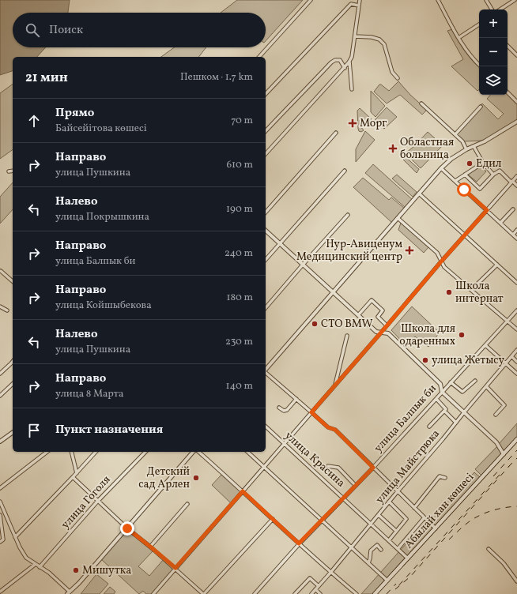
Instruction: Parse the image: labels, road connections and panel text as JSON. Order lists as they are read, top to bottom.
{
  "streets": {
    "main road": ["Абылай хан көшесі"],
    "street": [
      "улица Балпык би",
      "улица Красина",
      "улица Майстрюка",
      "улица Гоголя"
    ]
  },
  "crossings": [
    ["улица Балпык би", "улица Красина"],
    ["улица Красина", "улица Майстрюка"],
    ["улица Красина", "Абылай хан көшесі"]
  ],
  "places": {
    "health": ["Морг", "Областная больница", "Нур-Авиценум Медицинский центр"],
    "other": [
      "Едил",
      "Школа интернат",
      "СТО BMW",
      "Школа для одаренных",
      "улица Жетысу",
      "Детский сад Арлен",
      "Мишутка"
    ]
  },
  "page": {
    "map_buttons": ["+", "−"],
    "search": "Поиск",
    "heading": ["21 мин", "Пешком · 1.7 km"],
    "list": [
      ["Прямо", "Байсейітова көшесі", "70 m"],
      ["Направо", "улица Пушкина", "610 m"],
      ["Налево", "улица Покрышкина", "190 m"],
      ["Направо", "улица Балпык би", "240 m"],
      ["Направо", "улица Койшыбекова", "180 m"],
      ["Налево", "улица Пушкина", "230 m"],
      ["Направо", "улица 8 Марта", "140 m"],
      "Пункт назначения"
    ]
  }
}
